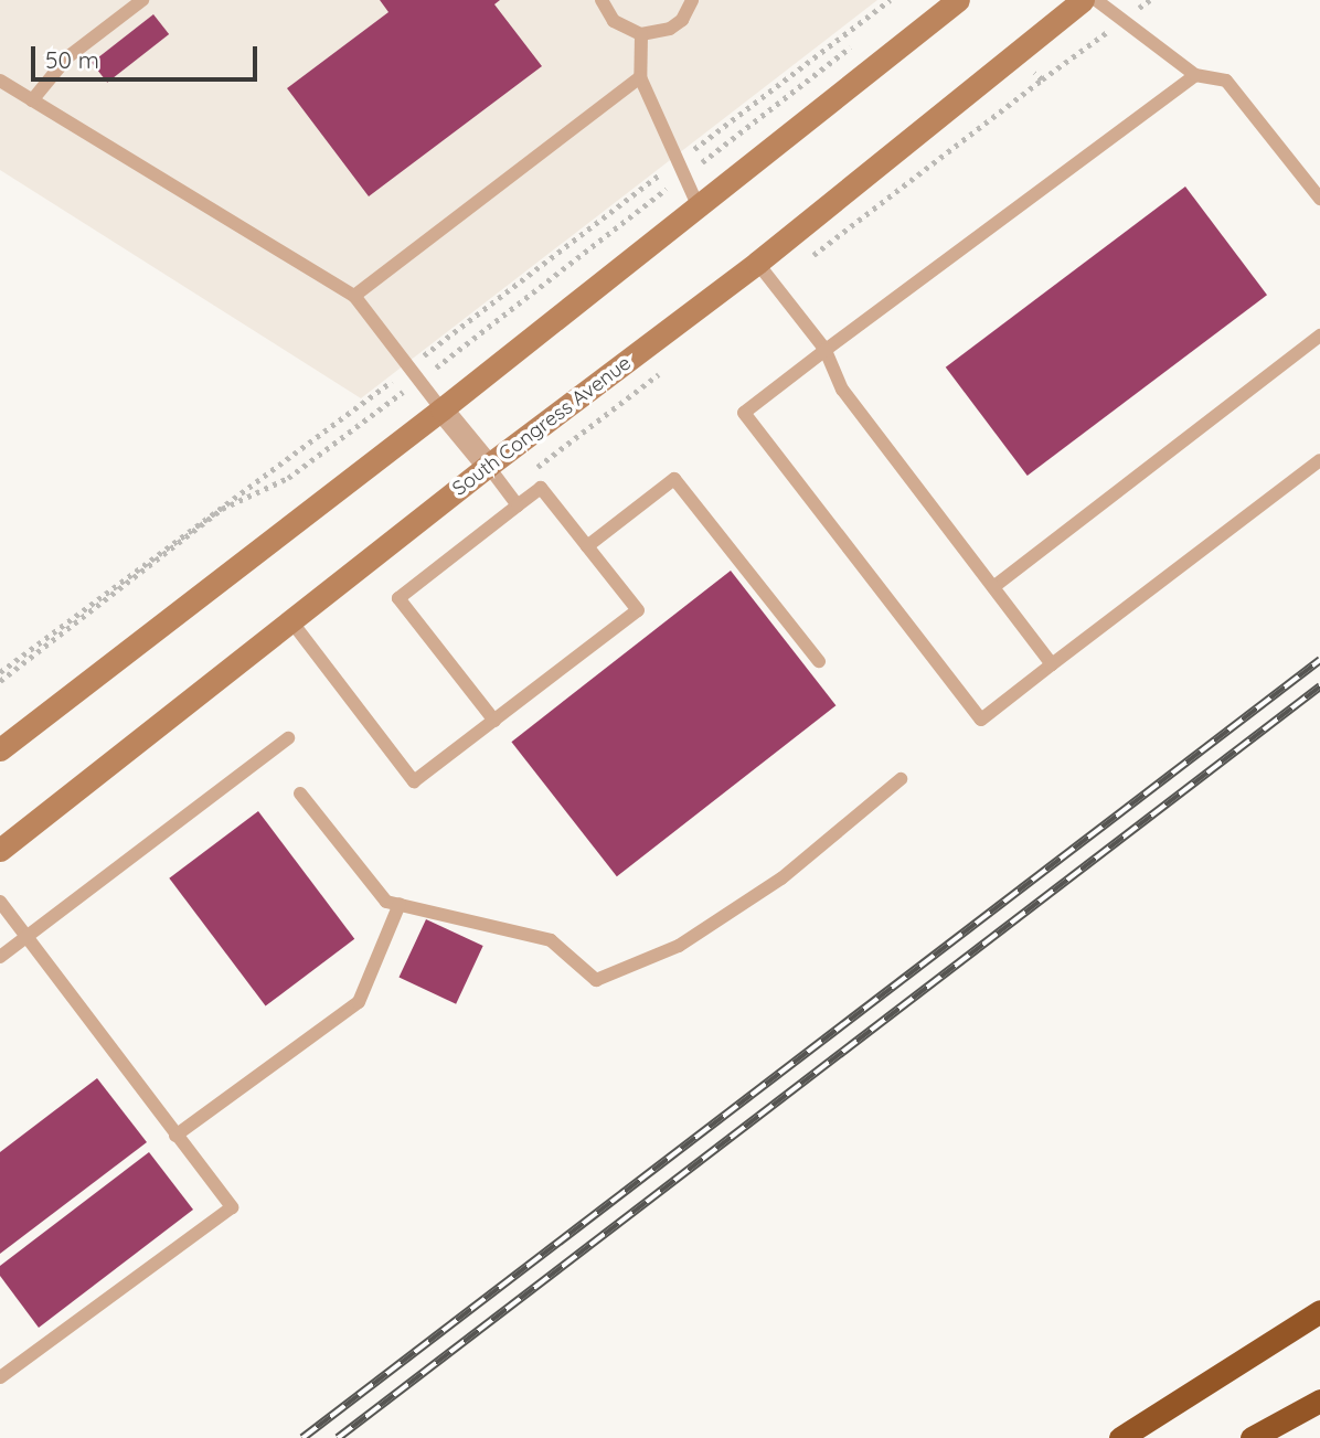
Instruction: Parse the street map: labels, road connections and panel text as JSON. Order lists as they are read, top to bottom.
{
  "streets": {
    "main road": ["South Congress Avenue"]
  },
  "scale_bar": "50 m"
}
